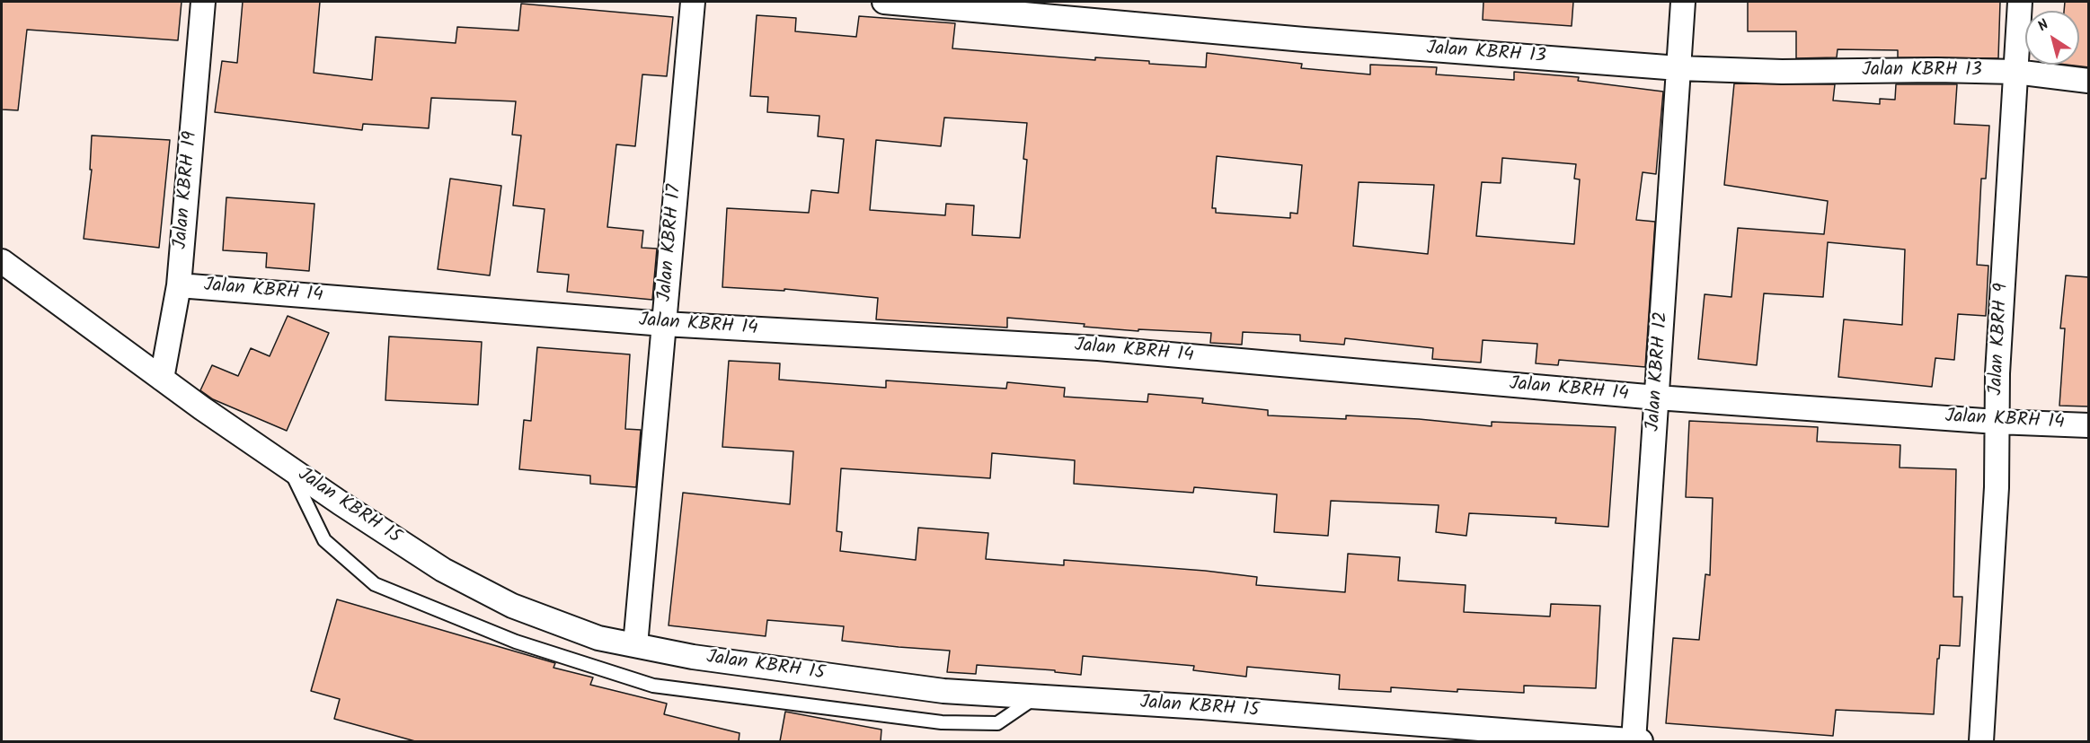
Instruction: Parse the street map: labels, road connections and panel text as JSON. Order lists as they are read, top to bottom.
{
  "streets": {
    "street": [
      "Jalan KBRH 13",
      "Jalan KBRH 19",
      "Jalan KBRH 17",
      "Jalan KBRH 14",
      "Jalan KBRH 9",
      "Jalan KBRH 12",
      "Jalan KBRH 15"
    ]
  },
  "crossings": [
    ["Jalan KBRH 13", "Jalan KBRH 9"],
    ["Jalan KBRH 13", "Jalan KBRH 12"],
    ["Jalan KBRH 19", "Jalan KBRH 14"],
    ["Jalan KBRH 19", "Jalan KBRH 15"],
    ["Jalan KBRH 17", "Jalan KBRH 14"],
    ["Jalan KBRH 17", "Jalan KBRH 15"],
    ["Jalan KBRH 14", "Jalan KBRH 9"],
    ["Jalan KBRH 14", "Jalan KBRH 12"],
    ["Jalan KBRH 12", "Jalan KBRH 15"]
  ],
  "north": "top left"
}
